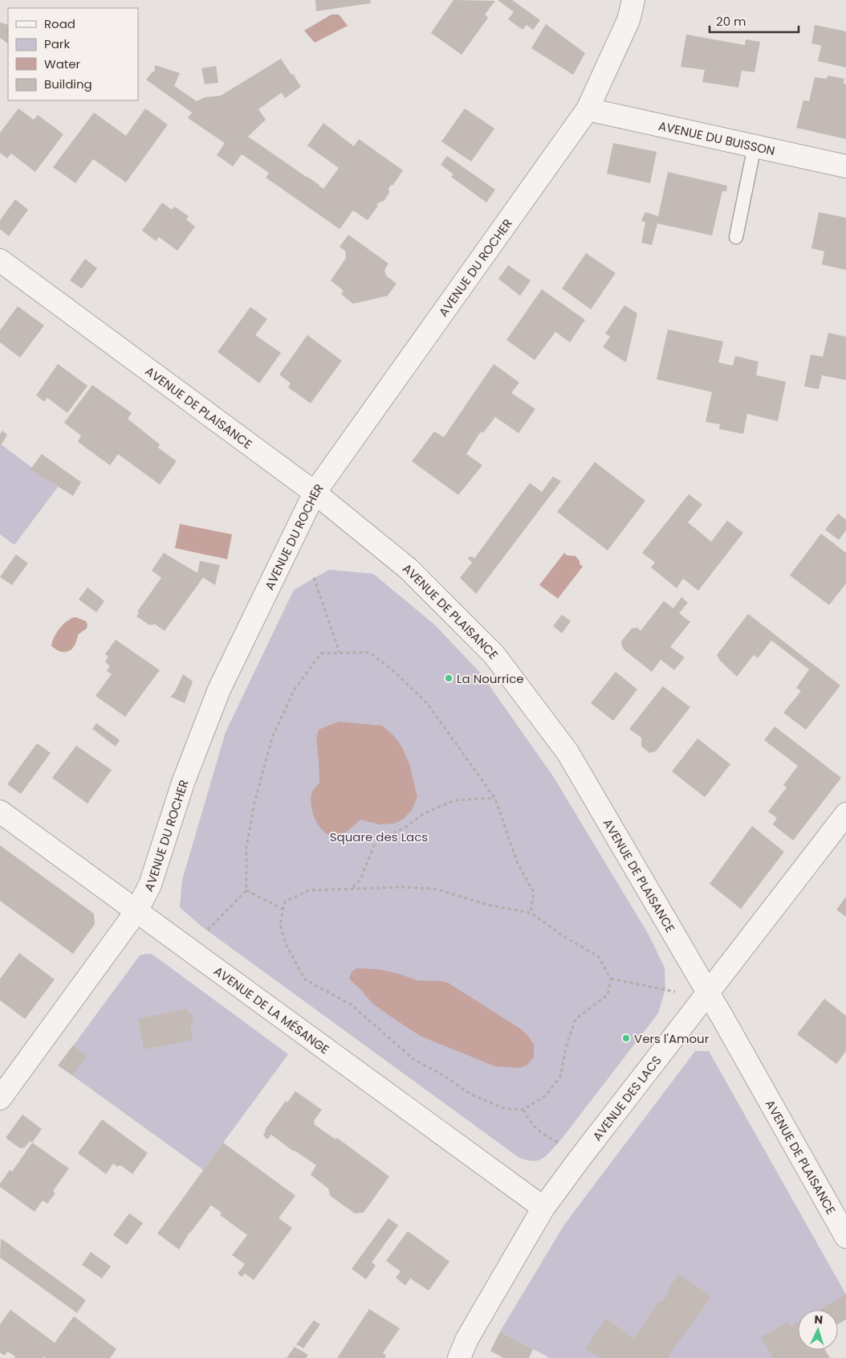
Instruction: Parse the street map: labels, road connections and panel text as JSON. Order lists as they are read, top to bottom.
{
  "streets": {
    "street": [
      "AVENUE DU BUISSON",
      "AVENUE DU ROCHER",
      "AVENUE DE PLAISANCE",
      "AVENUE DE LA MÉSANGE",
      "AVENUE DES LACS"
    ]
  },
  "crossings": [
    ["AVENUE DU BUISSON", "AVENUE DU ROCHER"],
    ["AVENUE DU ROCHER", "AVENUE DE PLAISANCE"],
    ["AVENUE DU ROCHER", "AVENUE DE LA MÉSANGE"],
    ["AVENUE DE PLAISANCE", "AVENUE DES LACS"],
    ["AVENUE DE LA MÉSANGE", "AVENUE DES LACS"]
  ],
  "parks": ["Square des Lacs"],
  "places": ["La Nourrice", "Vers l'Amour"],
  "legend": [
    "Road",
    "Park",
    "Water",
    "Building"
  ],
  "scale_bar": "20 m",
  "north": "top"
}
